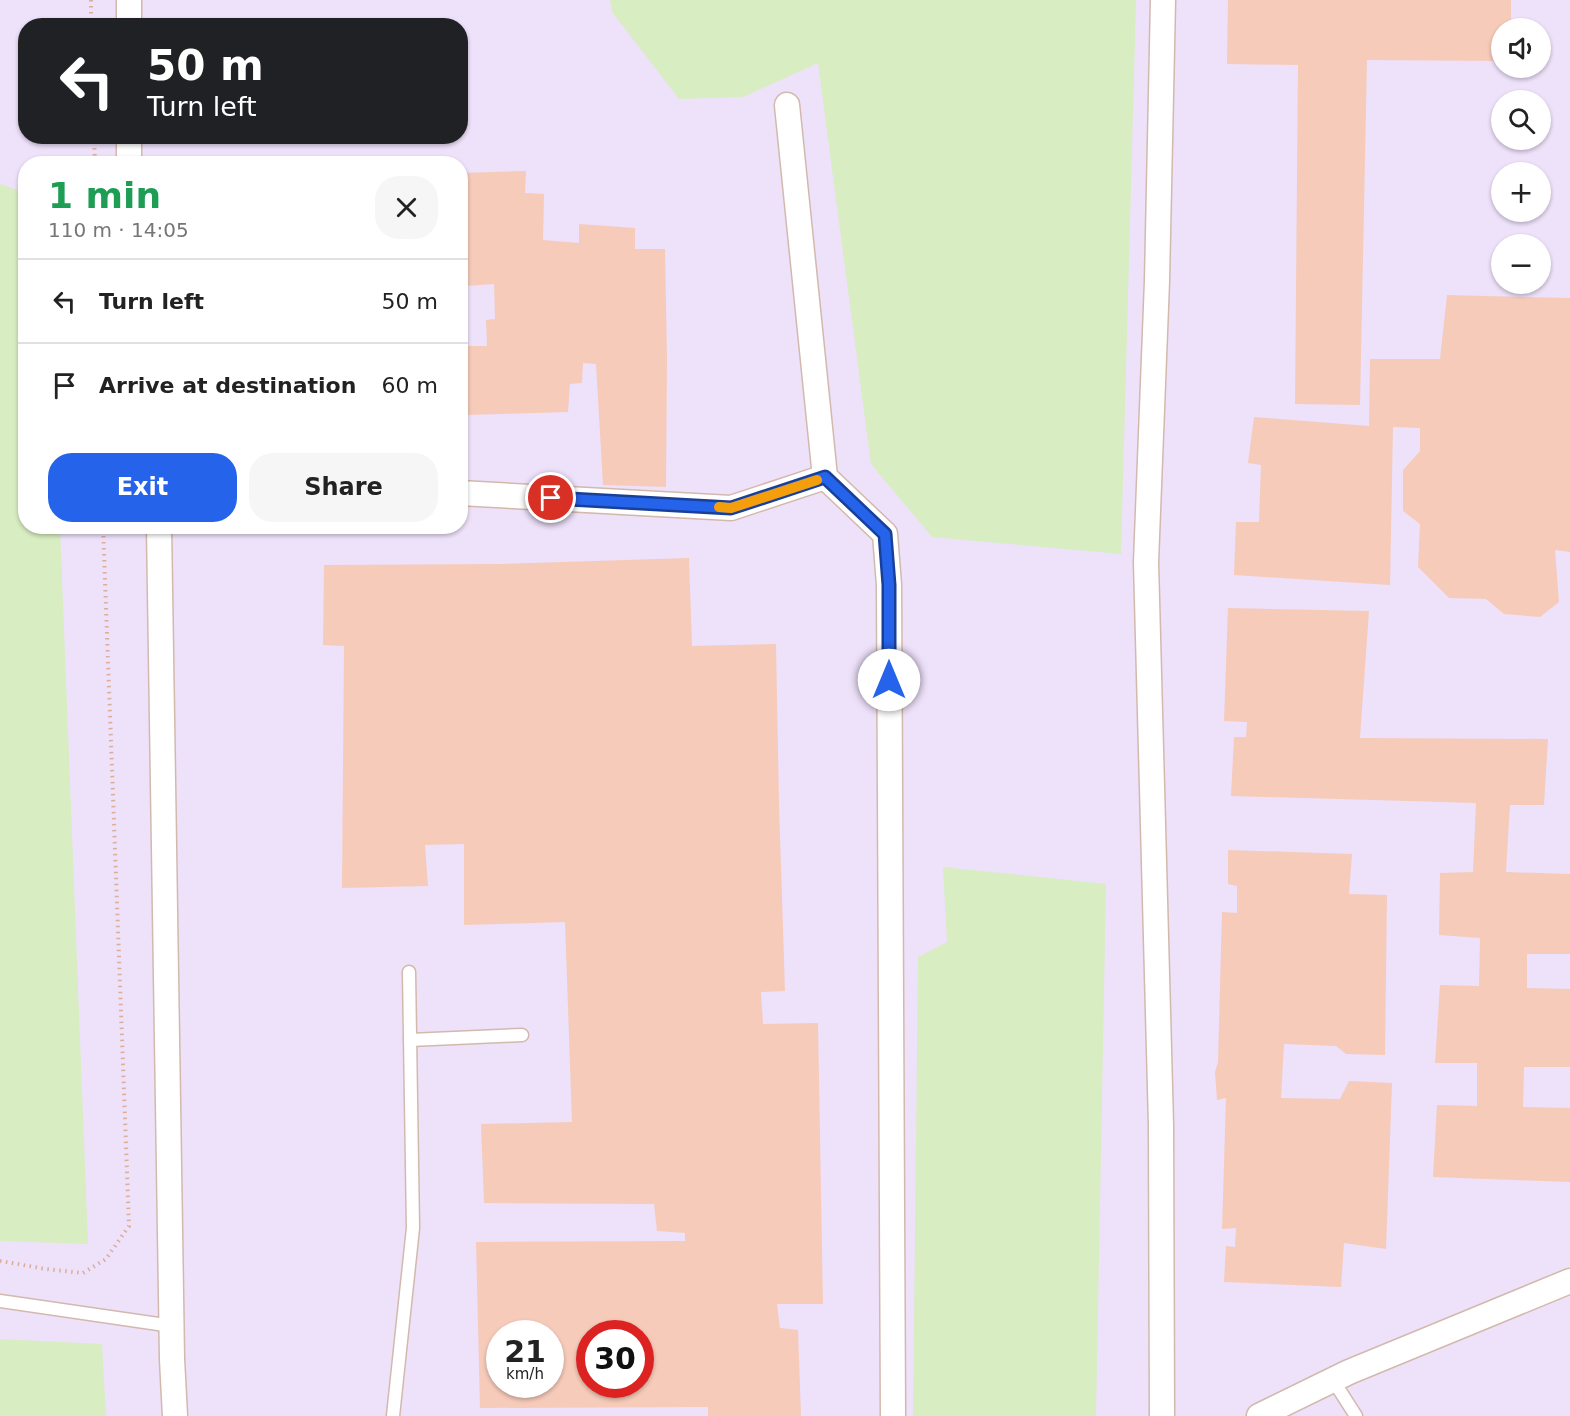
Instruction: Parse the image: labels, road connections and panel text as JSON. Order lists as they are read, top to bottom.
{
  "page": {
    "map_buttons": ["+", "−"],
    "turn": ["50 m", "Turn left"],
    "heading": ["1 min", "110 m · 14:05"],
    "list": [
      {
        "name": "Turn left",
        "value": "50 m"
      },
      {
        "name": "Arrive at destination",
        "value": "60 m"
      }
    ],
    "buttons": ["Exit", "Share"],
    "speed": "21 km/h",
    "limit": "30"
  }
}
